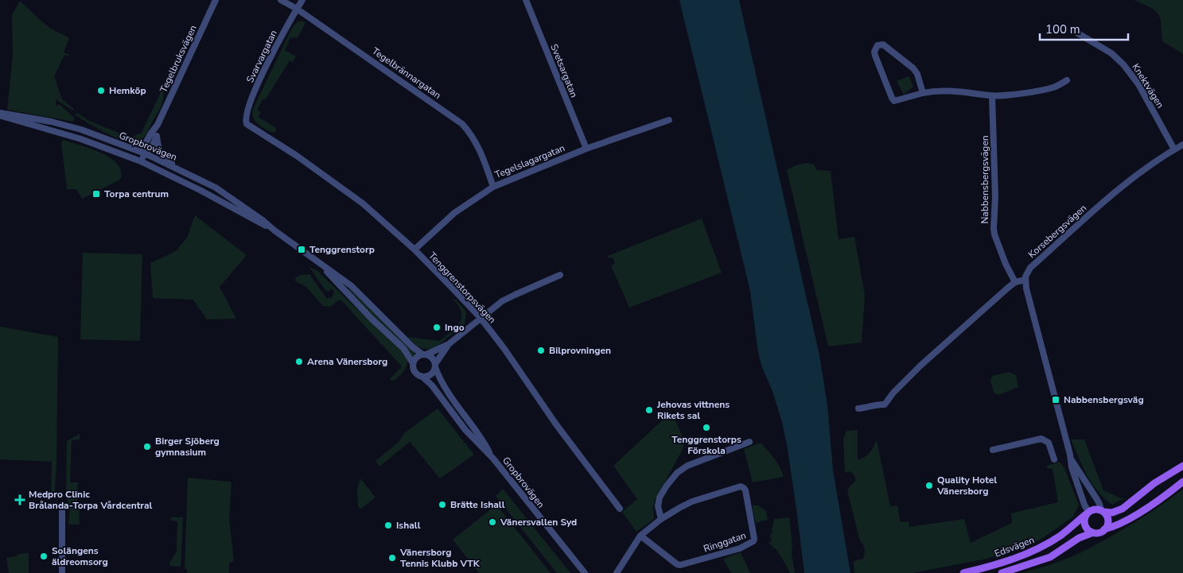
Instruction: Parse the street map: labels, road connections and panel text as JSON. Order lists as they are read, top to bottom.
{
  "streets": {
    "main road": ["Edsvägen"],
    "street": [
      "Svarvargatan",
      "Tegelbruksvägen",
      "Svetsargatan",
      "Tegelbrännargatan",
      "Knektvägen",
      "Gropbrovägen",
      "Tegelslagargatan",
      "Nabbensbergsvägen",
      "Korsebergsvägen",
      "Tenggrenstorpsvägen",
      "Ringgatan"
    ]
  },
  "crossings": [
    ["Svarvargatan", "Tegelbrännargatan"],
    ["Svarvargatan", "Tenggrenstorpsvägen"],
    ["Tegelbruksvägen", "Gropbrovägen"],
    ["Svetsargatan", "Tegelslagargatan"],
    ["Tegelbrännargatan", "Tegelslagargatan"],
    ["Knektvägen", "Korsebergsvägen"],
    ["Tegelslagargatan", "Tenggrenstorpsvägen"]
  ],
  "places": {
    "other": [
      "Hemköp",
      "Ingo",
      "Bilprovningen",
      "Arena Vänersborg",
      "Jehovas vittnens Rikets sal",
      "Tenggrenstorps Förskola",
      "Birger Sjöberg gymnasium",
      "Quality Hotel Vänersborg",
      "Brätte Ishall",
      "Vänersvallen Syd",
      "Ishall",
      "Solängens äldreomsorg",
      "Vänersborg Tennis Klubb VTK"
    ],
    "transit": ["Torpa centrum", "Tenggrenstorp", "Nabbensbergsväg"],
    "health": ["Medpro Clinic Brålanda-Torpa Vårdcentral"]
  },
  "scale_bar": "100 m"
}
